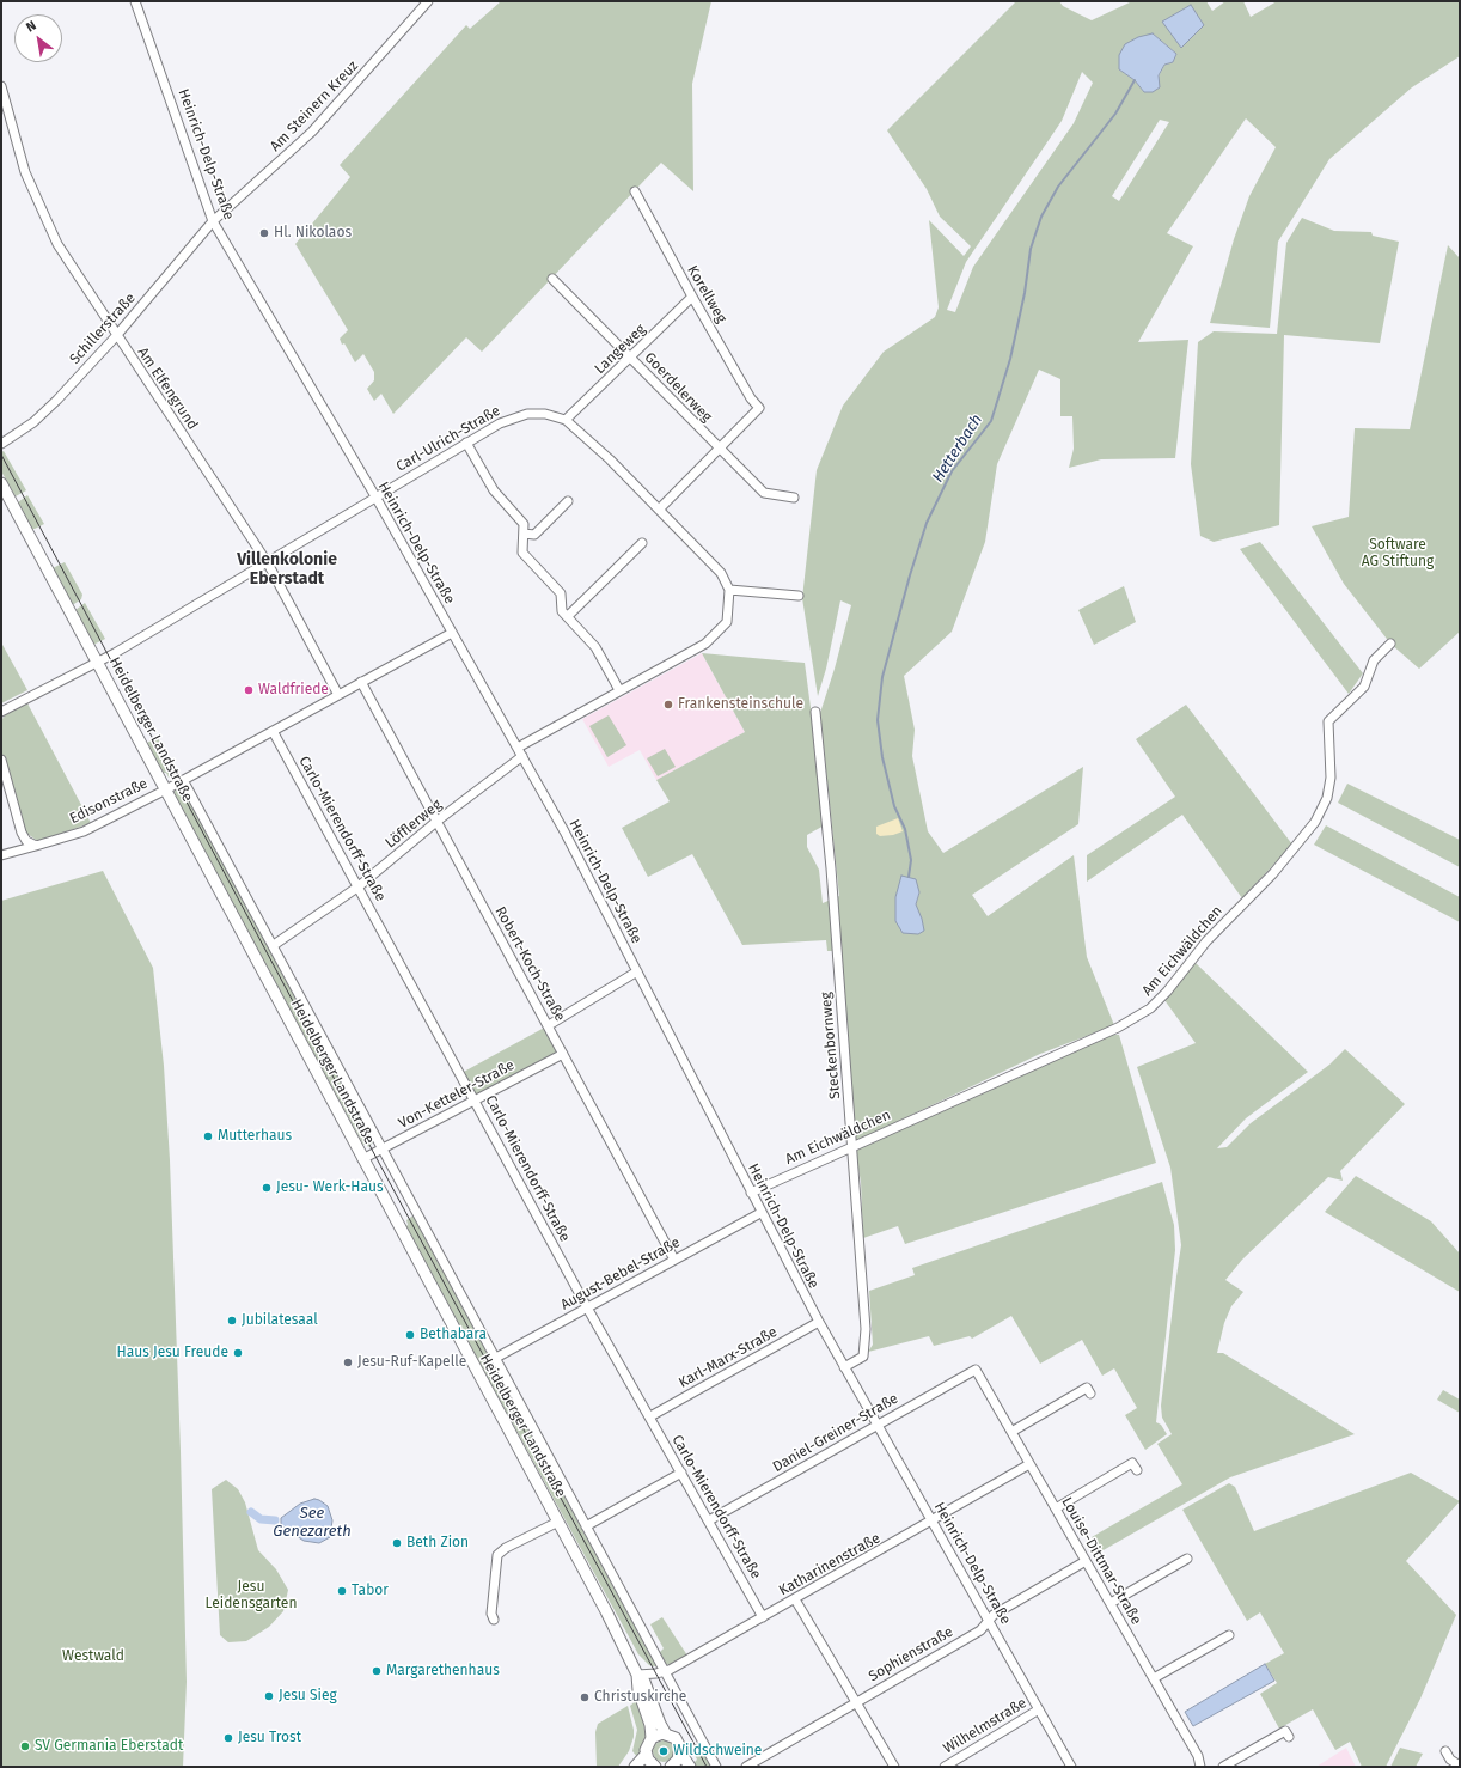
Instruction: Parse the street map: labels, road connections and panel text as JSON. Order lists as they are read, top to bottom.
{
  "streets": {
    "street": [
      "Am Steinern Kreuz",
      "Heinrich-Delp-Straße",
      "Korellweg",
      "Schillerstraße",
      "Langeweg",
      "Goerdelerweg",
      "Am Elfengrund",
      "Carl-Ulrich-Straße",
      "Heidelberger Landstraße",
      "Edisonstraße",
      "Löfflerweg",
      "Carlo-Mierendorff-Straße",
      "Am Eichwäldchen",
      "Robert-Koch-Straße",
      "Steckenbornweg",
      "Von-Ketteler-Straße",
      "August-Bebel-Straße",
      "Karl-Marx-Straße",
      "Daniel-Greiner-Straße",
      "Louise-Dittmar-Straße",
      "Katharinenstraße",
      "Sophienstraße",
      "Wilhelmstraße"
    ]
  },
  "crossings": [
    ["Am Steinern Kreuz", "Heinrich-Delp-Straße"],
    ["Am Steinern Kreuz", "Schillerstraße"],
    ["Heinrich-Delp-Straße", "Schillerstraße"],
    ["Heinrich-Delp-Straße", "Carl-Ulrich-Straße"],
    ["Heinrich-Delp-Straße", "Edisonstraße"],
    ["Heinrich-Delp-Straße", "Löfflerweg"],
    ["Heinrich-Delp-Straße", "Am Eichwäldchen"],
    ["Heinrich-Delp-Straße", "Steckenbornweg"],
    ["Heinrich-Delp-Straße", "August-Bebel-Straße"],
    ["Heinrich-Delp-Straße", "Karl-Marx-Straße"],
    ["Heinrich-Delp-Straße", "Daniel-Greiner-Straße"],
    ["Heinrich-Delp-Straße", "Katharinenstraße"],
    ["Heinrich-Delp-Straße", "Sophienstraße"],
    ["Heinrich-Delp-Straße", "Wilhelmstraße"],
    ["Korellweg", "Langeweg"],
    ["Korellweg", "Goerdelerweg"],
    ["Schillerstraße", "Am Elfengrund"],
    ["Langeweg", "Goerdelerweg"],
    ["Langeweg", "Carl-Ulrich-Straße"],
    ["Am Elfengrund", "Carl-Ulrich-Straße"],
    ["Am Elfengrund", "Edisonstraße"],
    ["Carl-Ulrich-Straße", "Heidelberger Landstraße"],
    ["Heidelberger Landstraße", "Edisonstraße"],
    ["Heidelberger Landstraße", "Löfflerweg"],
    ["Heidelberger Landstraße", "Von-Ketteler-Straße"],
    ["Heidelberger Landstraße", "August-Bebel-Straße"],
    ["Heidelberger Landstraße", "Katharinenstraße"],
    ["Edisonstraße", "Carlo-Mierendorff-Straße"],
    ["Edisonstraße", "Robert-Koch-Straße"],
    ["Löfflerweg", "Carlo-Mierendorff-Straße"],
    ["Löfflerweg", "Robert-Koch-Straße"],
    ["Carlo-Mierendorff-Straße", "Von-Ketteler-Straße"],
    ["Carlo-Mierendorff-Straße", "August-Bebel-Straße"],
    ["Carlo-Mierendorff-Straße", "Karl-Marx-Straße"],
    ["Carlo-Mierendorff-Straße", "Daniel-Greiner-Straße"],
    ["Carlo-Mierendorff-Straße", "Katharinenstraße"],
    ["Am Eichwäldchen", "Steckenbornweg"],
    ["Robert-Koch-Straße", "Von-Ketteler-Straße"],
    ["Robert-Koch-Straße", "August-Bebel-Straße"],
    ["Daniel-Greiner-Straße", "Louise-Dittmar-Straße"],
    ["Louise-Dittmar-Straße", "Katharinenstraße"],
    ["Louise-Dittmar-Straße", "Sophienstraße"]
  ],
  "districts": ["Villenkolonie Eberstadt"],
  "water": ["Hetterbach", "See Genezareth"],
  "parks": ["Software AG Stiftung", "Jesu Leidensgarten", "Westwald"],
  "places": [
    "Hl. Nikolaos",
    "Waldfriede",
    "Frankensteinschule",
    "Mutterhaus",
    "Jesu- Werk-Haus",
    "Jubilatesaal",
    "Bethabara",
    "Haus Jesu Freude",
    "Jesu-Ruf-Kapelle",
    "Beth Zion",
    "Tabor",
    "Margarethenhaus",
    "Jesu Sieg",
    "Christuskirche",
    "Jesu Trost",
    "SV Germania Eberstadt",
    "Wildschweine"
  ],
  "north": "top left"
}
